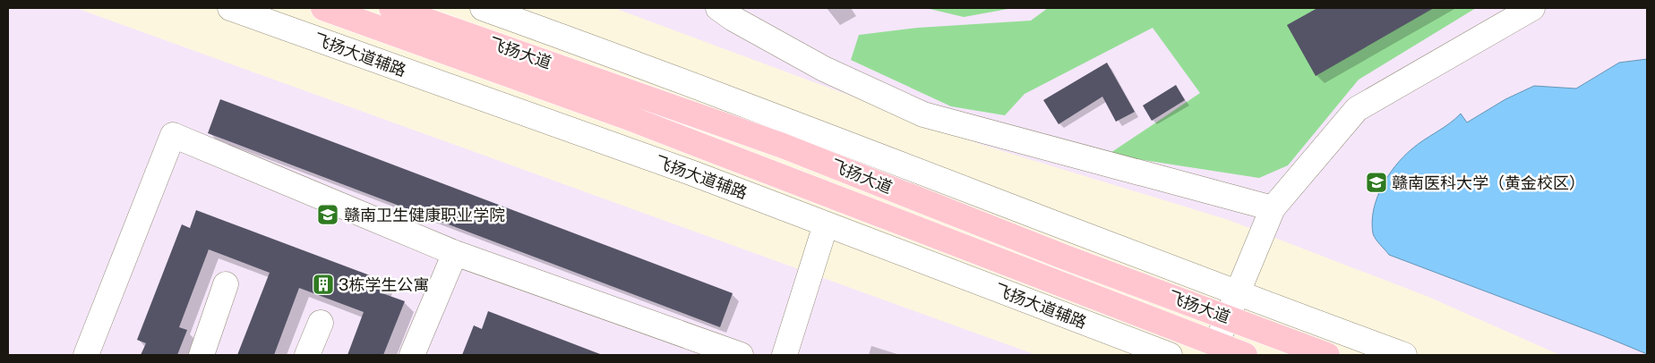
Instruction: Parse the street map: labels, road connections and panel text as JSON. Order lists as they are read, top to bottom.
{
  "streets": {
    "main road": ["飞扬大道"],
    "street": ["飞扬大道辅路"]
  },
  "places": {
    "school or university": ["赣南医科大学（黄金校区）", "赣南卫生健康职业学院"],
    "building": ["3栋学生公寓"]
  }
}
